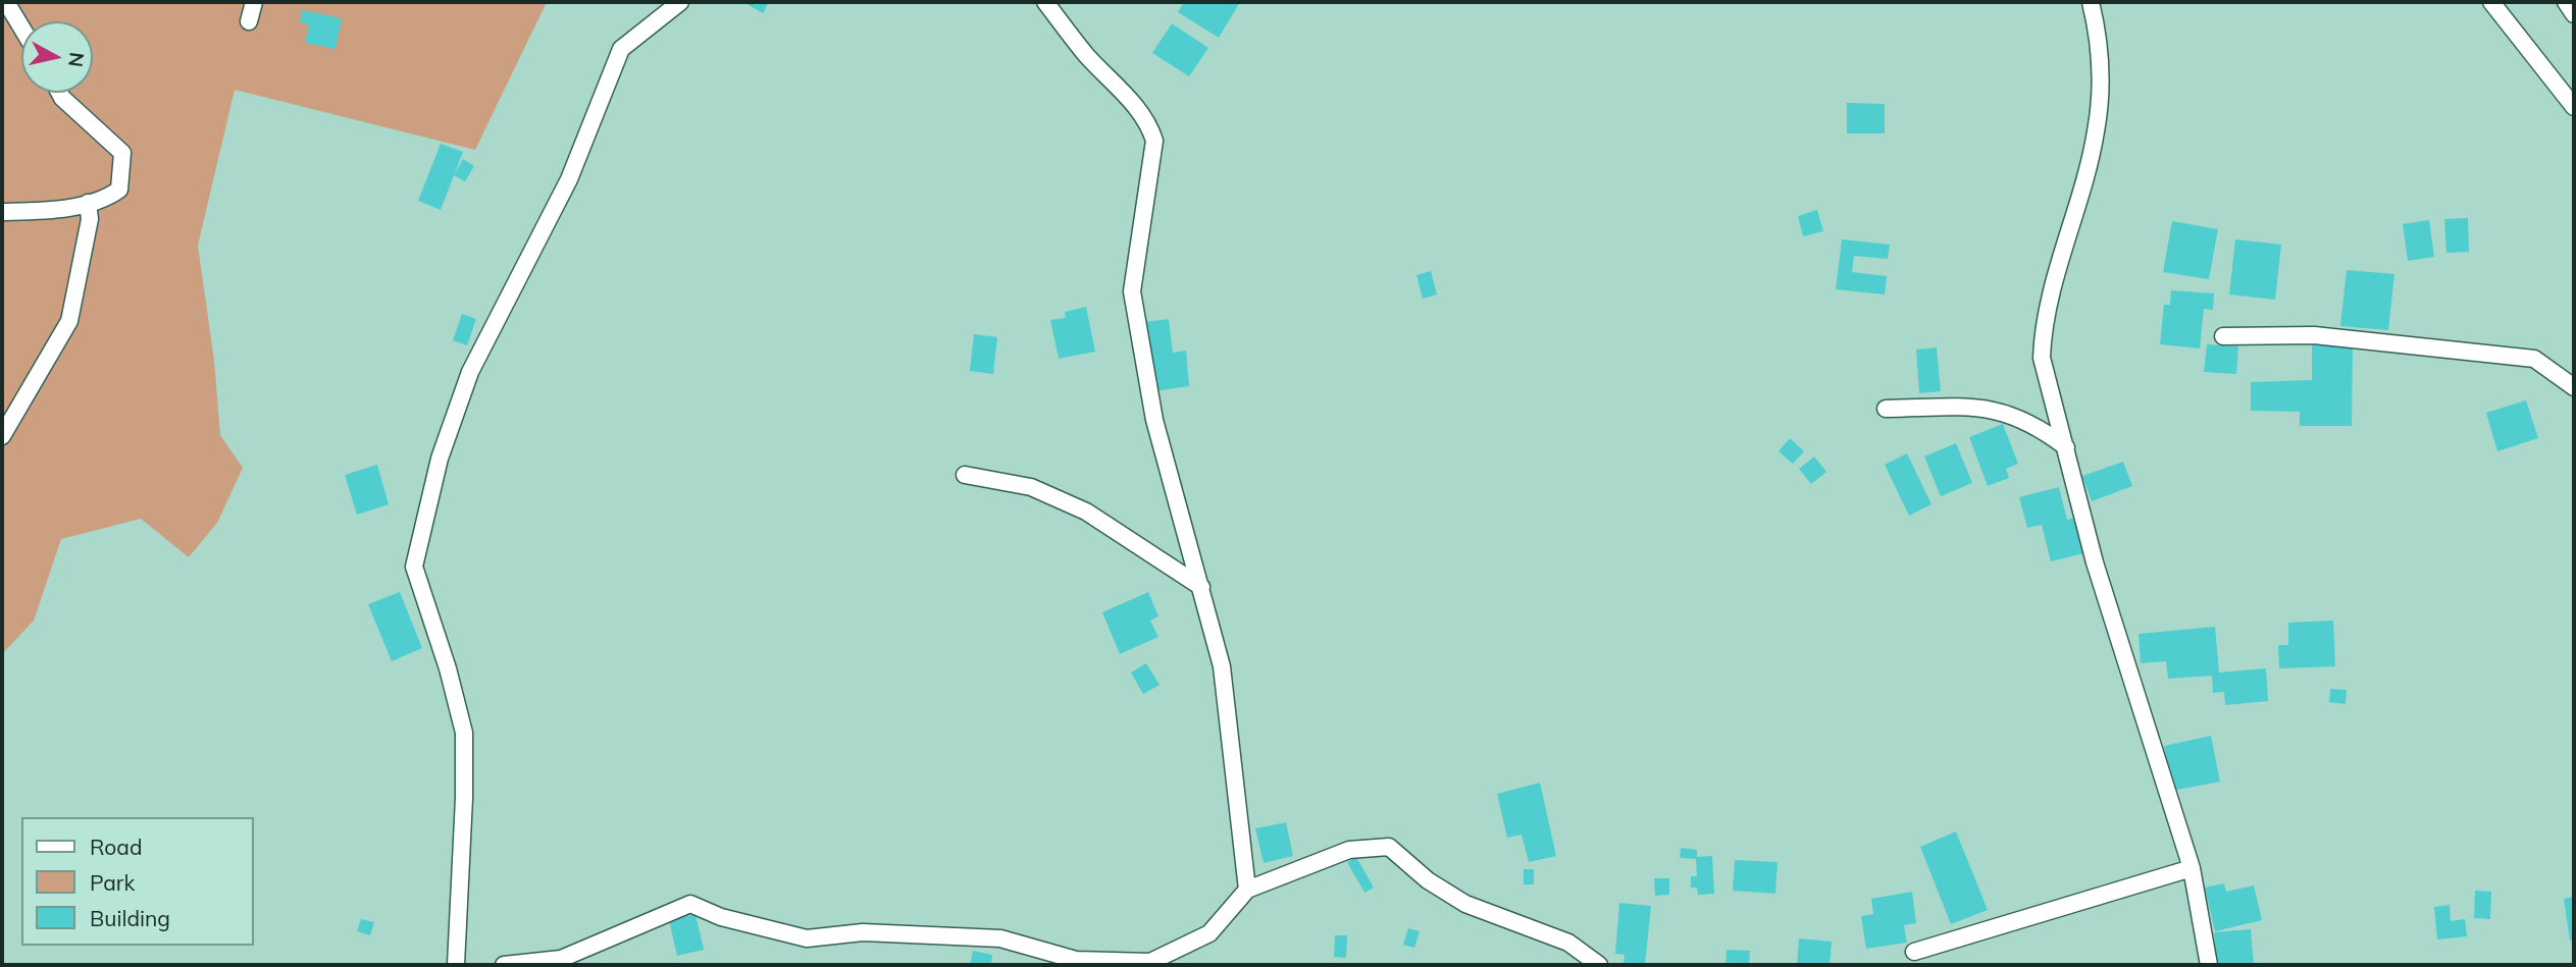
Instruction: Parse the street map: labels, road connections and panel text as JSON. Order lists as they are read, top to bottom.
{
  "legend": ["Road", "Park", "Building"],
  "north": "right"
}
